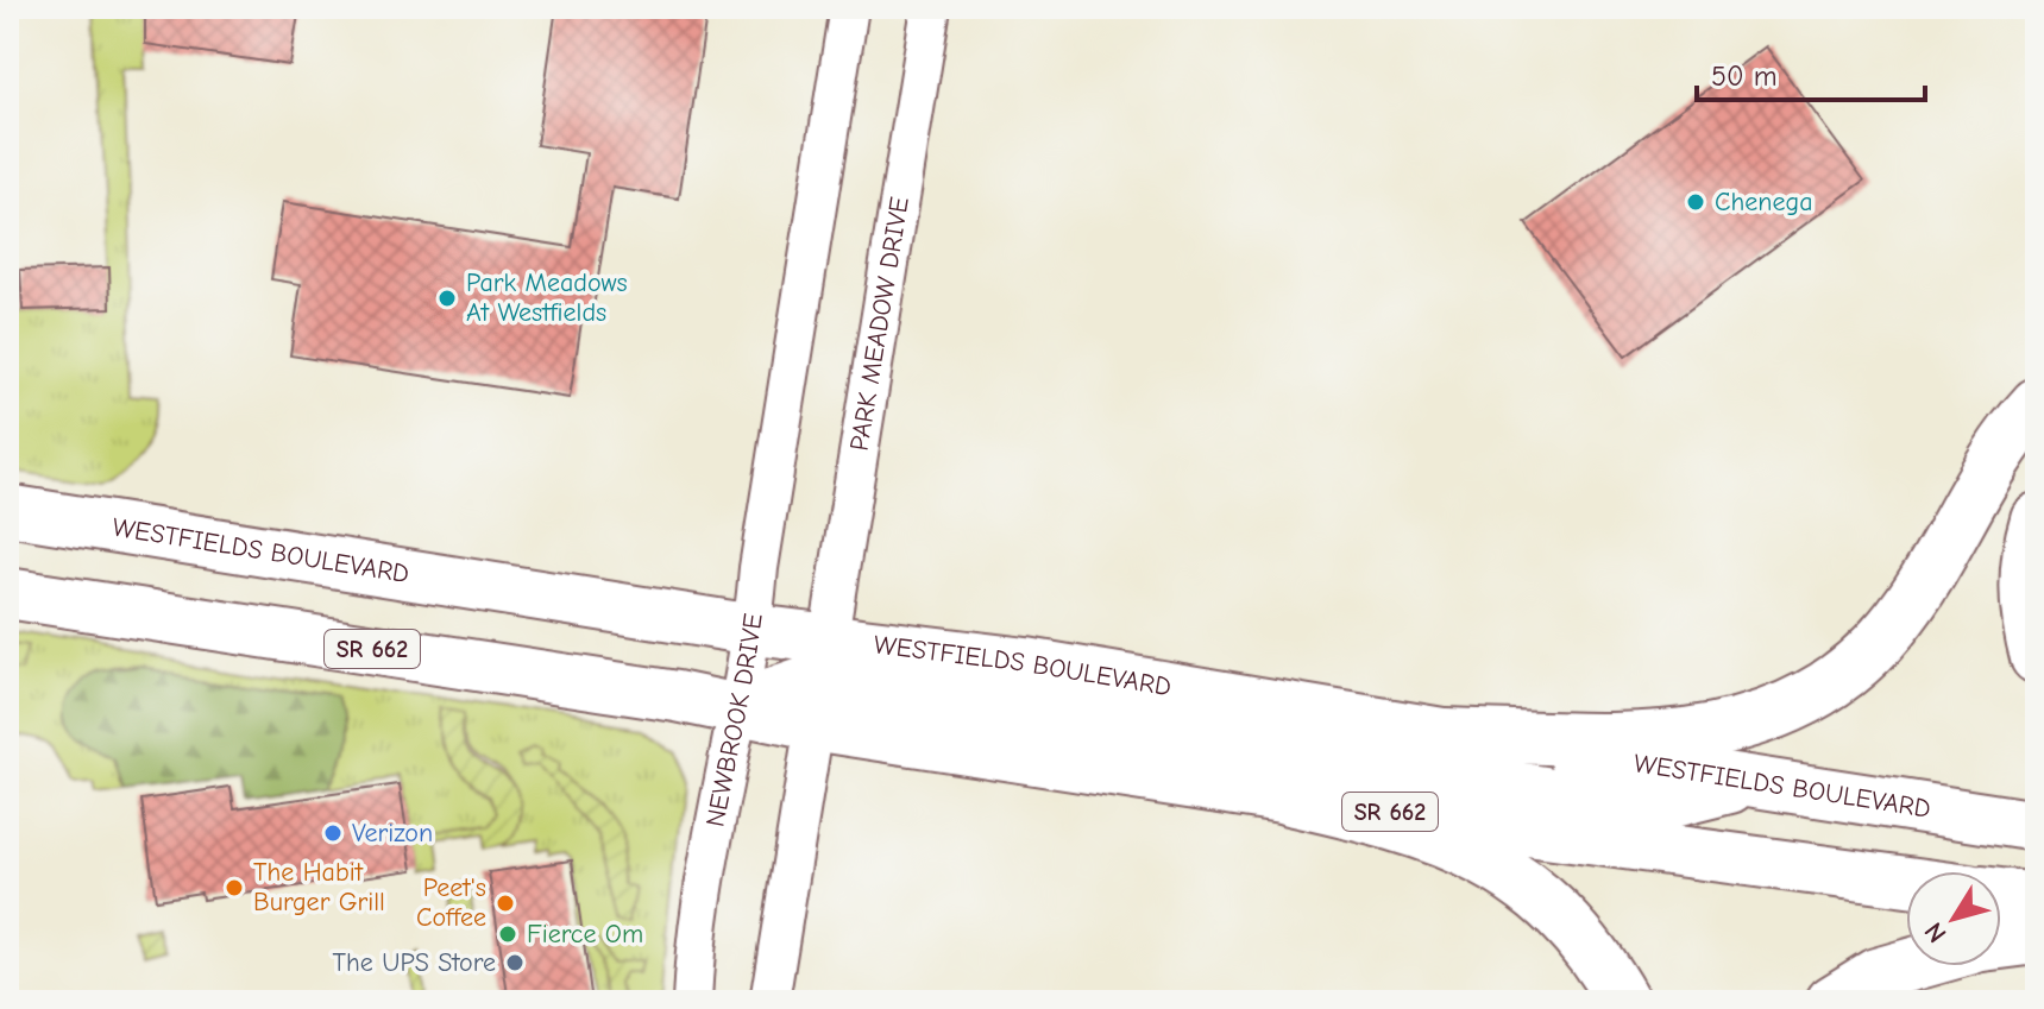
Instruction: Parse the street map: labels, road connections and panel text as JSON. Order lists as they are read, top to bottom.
{
  "streets": {
    "main road": ["WESTFIELDS BOULEVARD", "SR 662"],
    "street": ["PARK MEADOW DRIVE", "NEWBROOK DRIVE"]
  },
  "crossings": [
    ["PARK MEADOW DRIVE", "WESTFIELDS BOULEVARD"],
    ["WESTFIELDS BOULEVARD", "NEWBROOK DRIVE"]
  ],
  "places": [
    "Chenega",
    "Park Meadows At Westfields",
    "Verizon",
    "The Habit Burger Grill",
    "Peet's Coffee",
    "Fierce Om",
    "The UPS Store"
  ],
  "scale_bar": "50 m",
  "north": "bottom left"
}
